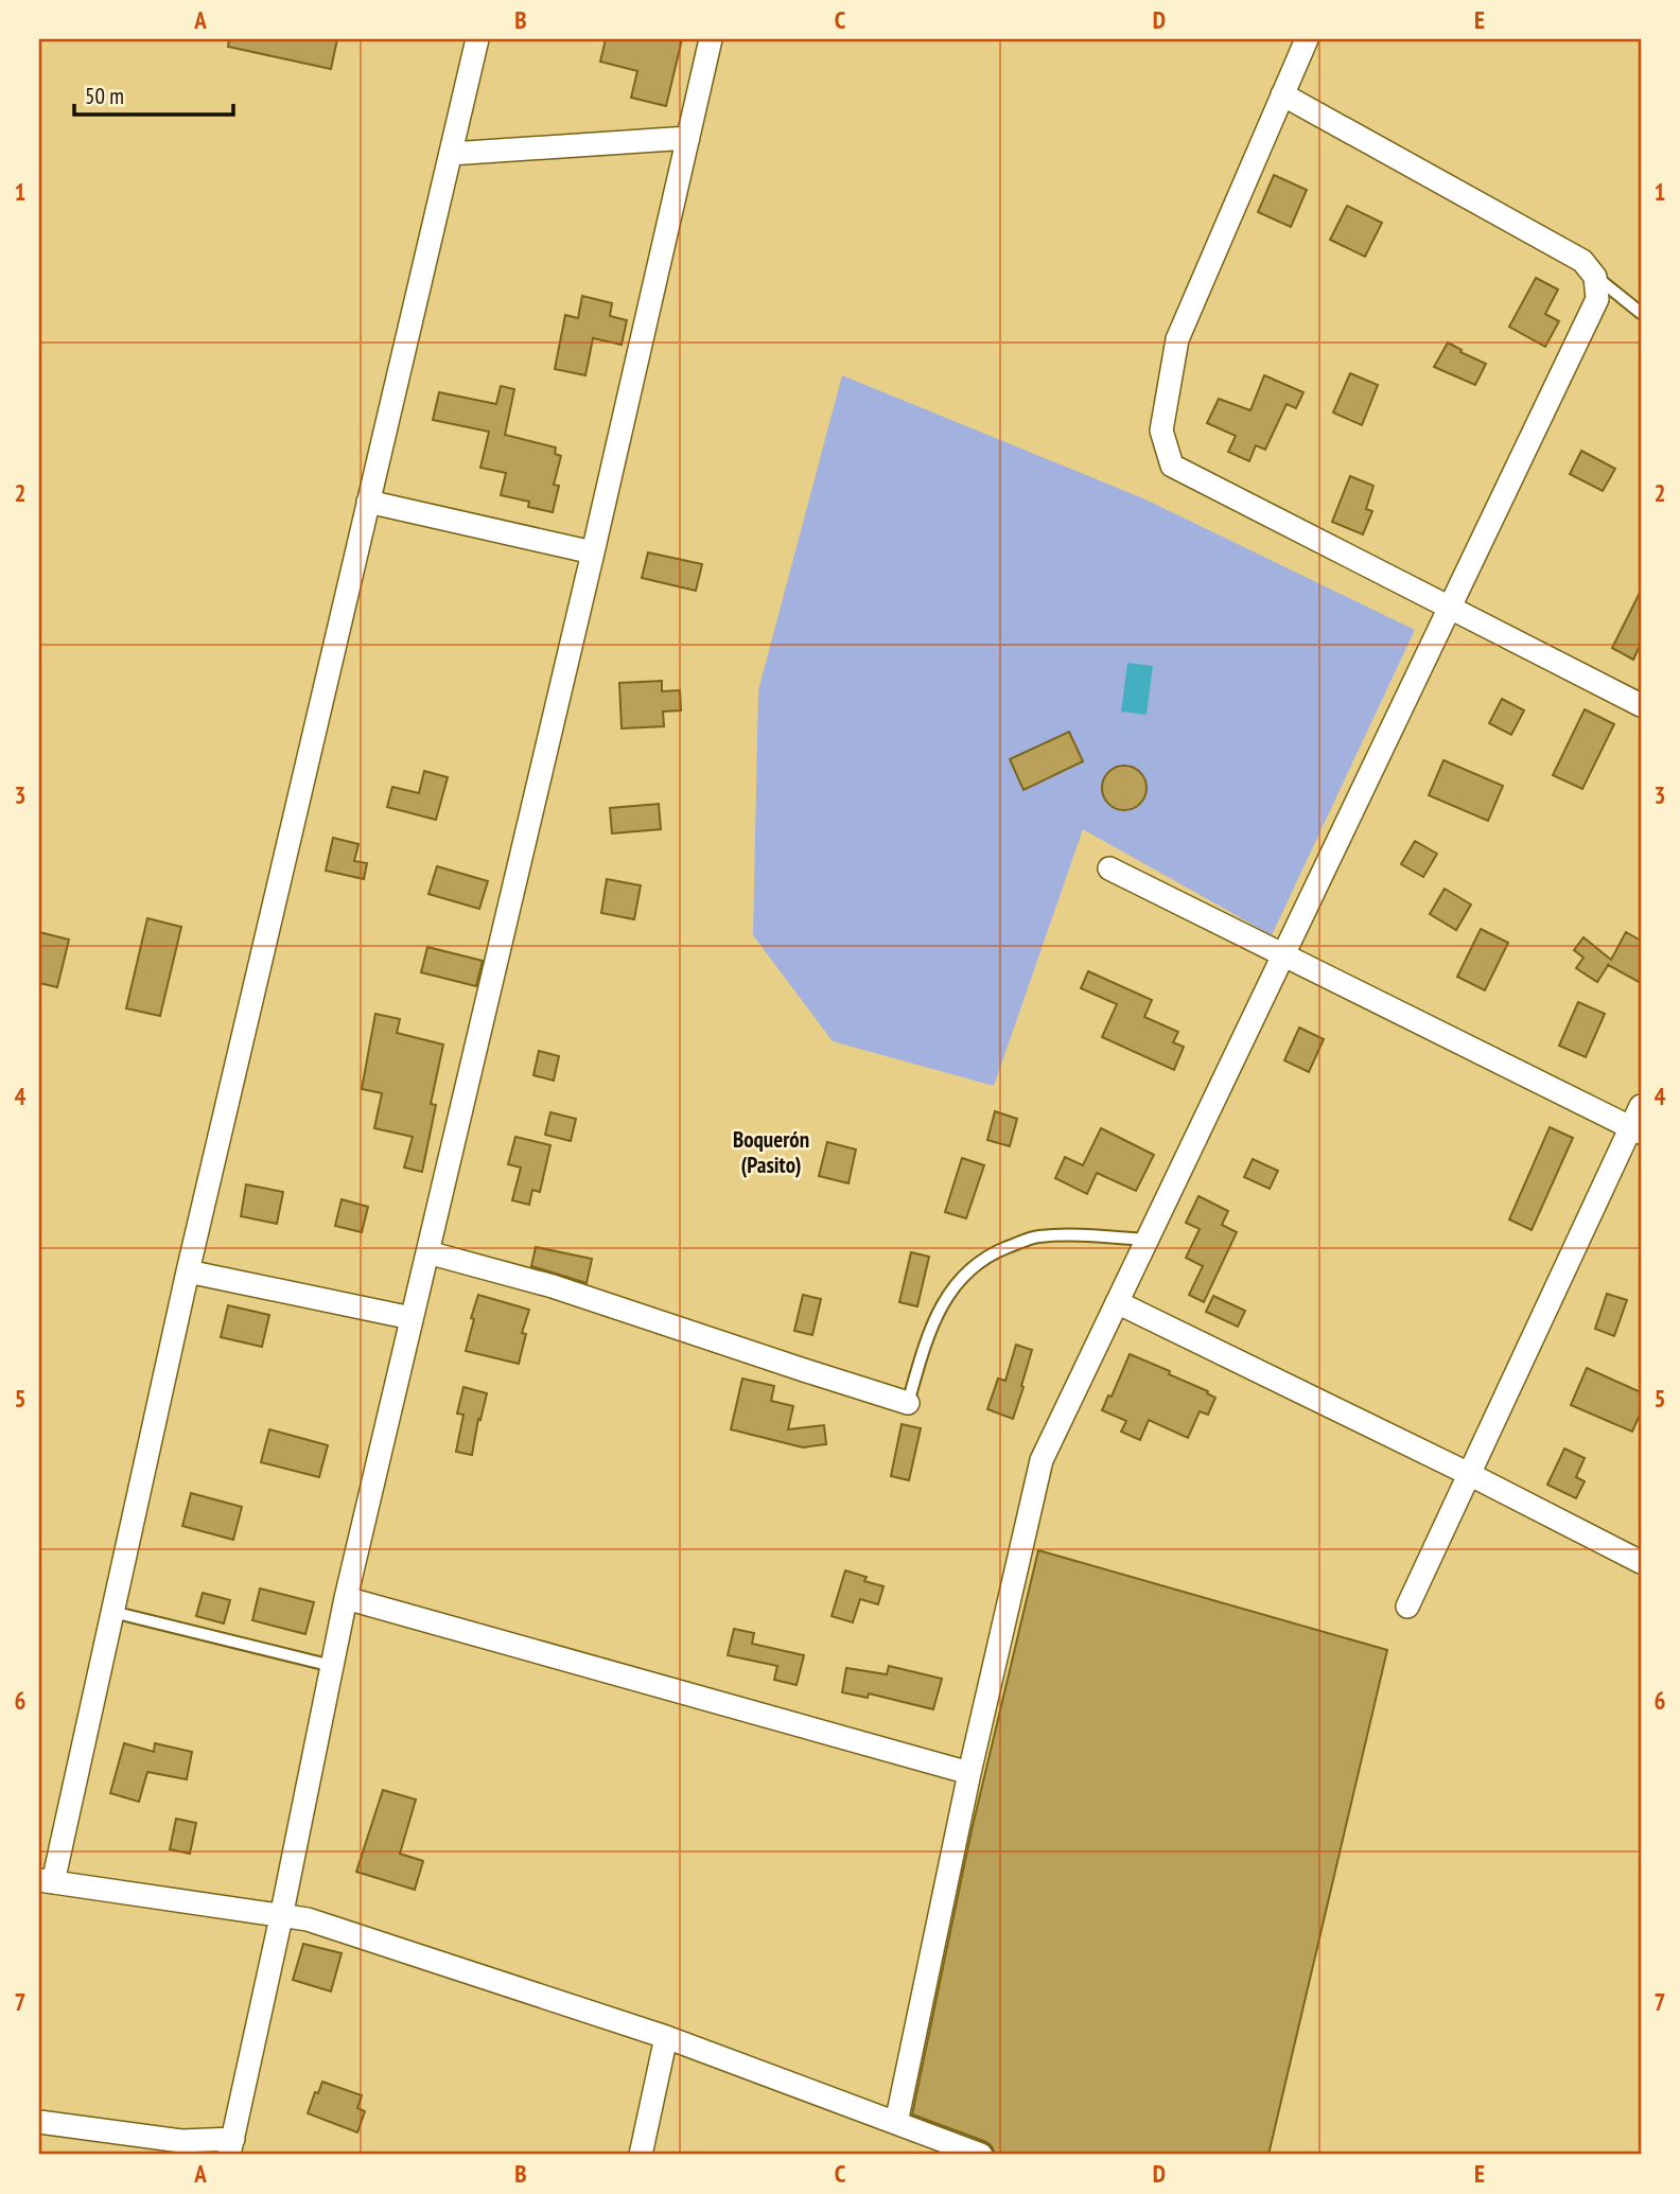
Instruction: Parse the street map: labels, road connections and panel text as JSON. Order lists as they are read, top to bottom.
{
  "districts": ["Boquerón (Pasito)"],
  "scale_bar": "50 m",
  "grid": {
    "columns": [
      "A",
      "B",
      "C",
      "D",
      "E"
    ],
    "rows": [
      "1",
      "2",
      "3",
      "4",
      "5",
      "6",
      "7"
    ]
  }
}
